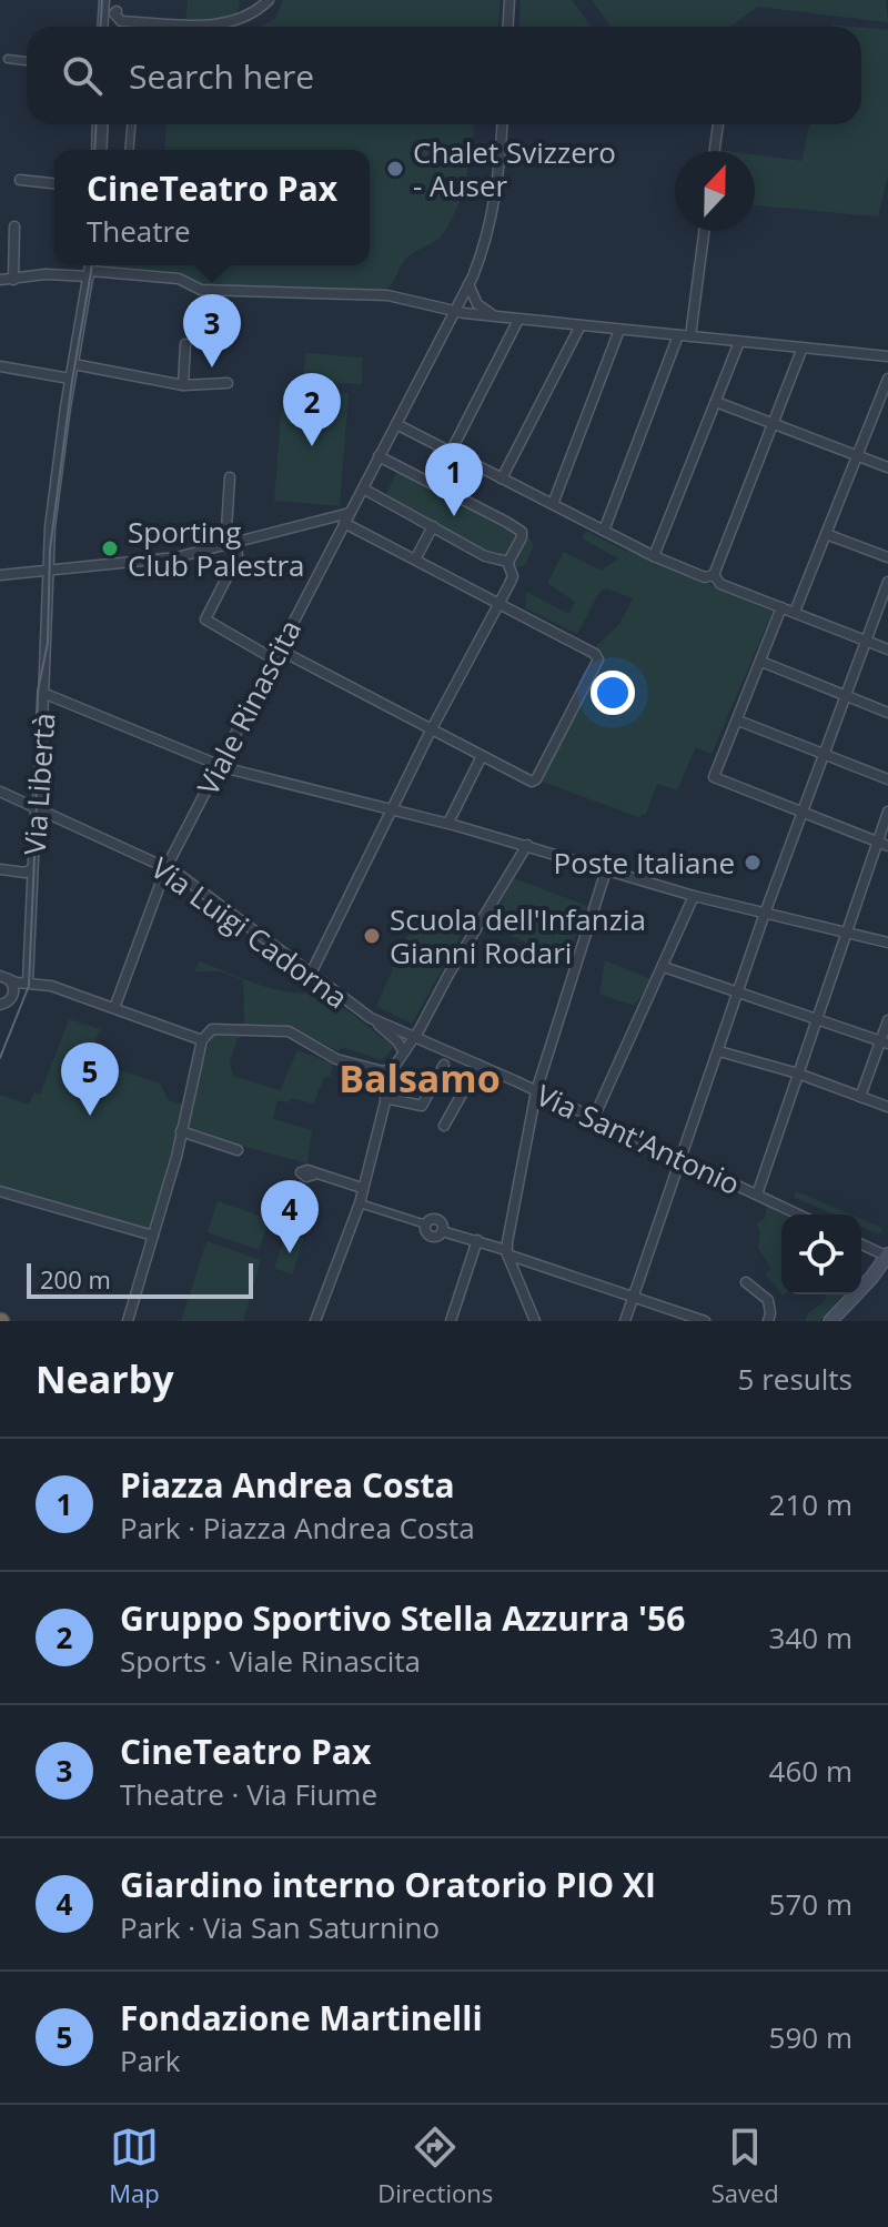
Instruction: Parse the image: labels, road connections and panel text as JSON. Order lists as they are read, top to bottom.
{
  "streets": {
    "street": [
      "Viale Rinascita",
      "Via Libertà",
      "Via Luigi Cadorna",
      "Via Sant'Antonio"
    ]
  },
  "crossings": [
    ["Viale Rinascita", "Via Luigi Cadorna"],
    ["Via Libertà", "Via Luigi Cadorna"],
    ["Via Luigi Cadorna", "Via Sant'Antonio"]
  ],
  "districts": ["Balsamo"],
  "places": [
    "Chalet Svizzero - Auser",
    "Sporting Club Palestra",
    "Poste Italiane",
    "Scuola dell'Infanzia Gianni Rodari"
  ],
  "scale_bar": "200 m",
  "north": "top",
  "page": {
    "search": "Search here",
    "popup": ["CineTeatro Pax", "Theatre"],
    "pins": [
      "3",
      "2",
      "1",
      "5",
      "4"
    ],
    "scale": "200 m",
    "heading": ["Nearby", "5 results"],
    "list": [
      {
        "mark": "1",
        "name": "Piazza Andrea Costa",
        "note": "Park · Piazza Andrea Costa",
        "value": "210 m"
      },
      {
        "mark": "2",
        "name": "Gruppo Sportivo Stella Azzurra '56",
        "note": "Sports · Viale Rinascita",
        "value": "340 m"
      },
      {
        "mark": "3",
        "name": "CineTeatro Pax",
        "note": "Theatre · Via Fiume",
        "value": "460 m"
      },
      {
        "mark": "4",
        "name": "Giardino interno Oratorio PIO XI",
        "note": "Park · Via San Saturnino",
        "value": "570 m"
      },
      {
        "mark": "5",
        "name": "Fondazione Martinelli",
        "note": "Park",
        "value": "590 m"
      }
    ],
    "nav": ["Map", "Directions", "Saved"]
  }
}
